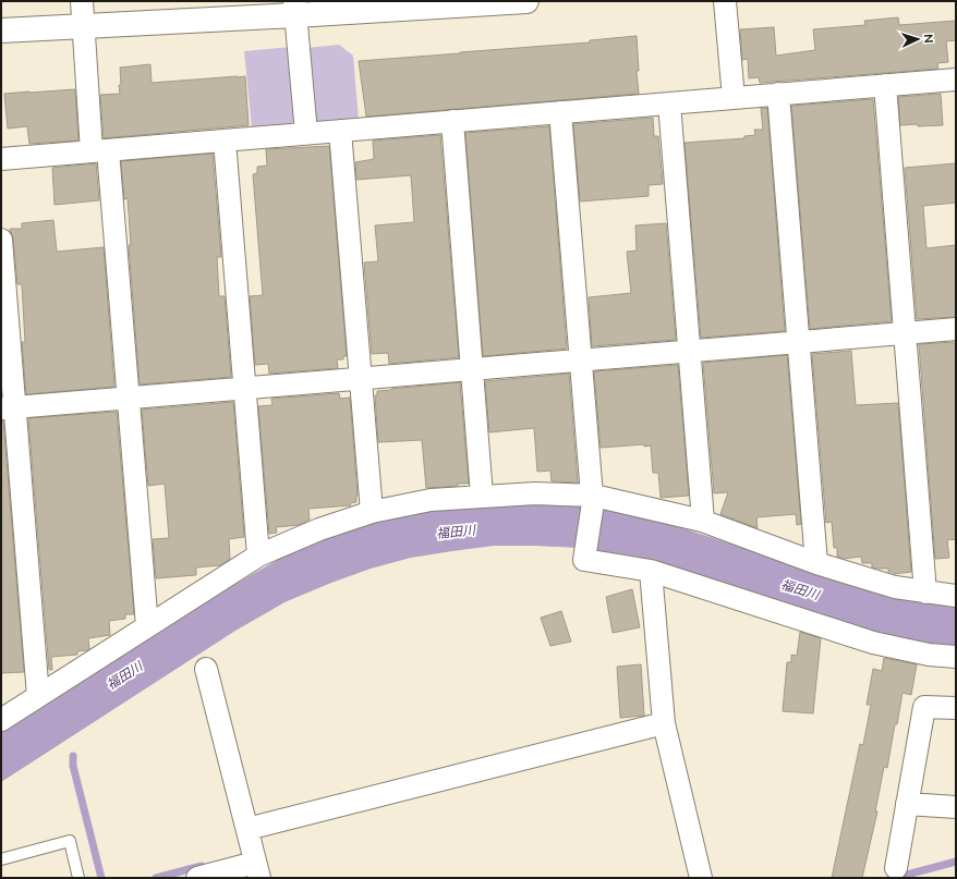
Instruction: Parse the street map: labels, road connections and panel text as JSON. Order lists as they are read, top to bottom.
{
  "water": ["福田川"],
  "north": "right"
}
